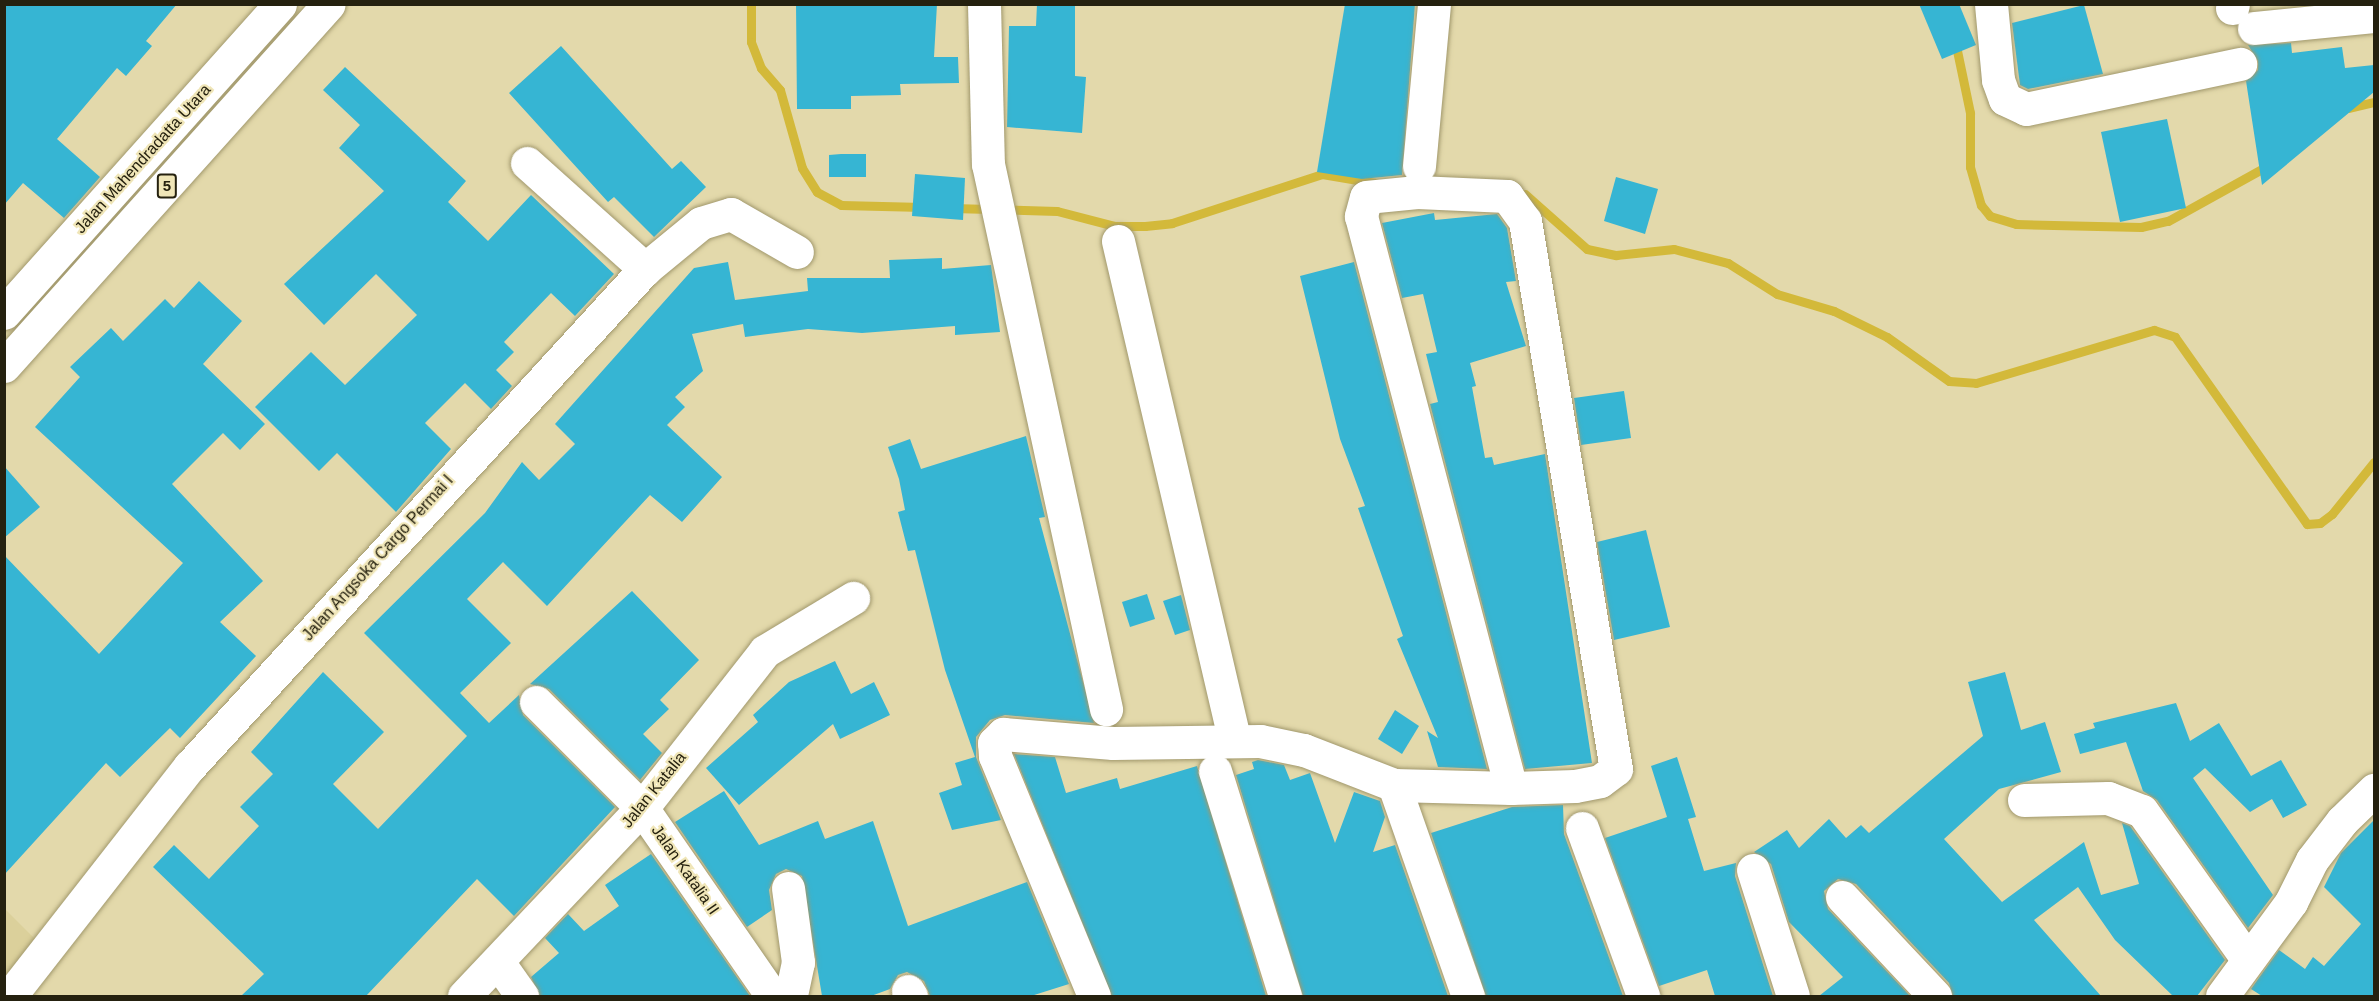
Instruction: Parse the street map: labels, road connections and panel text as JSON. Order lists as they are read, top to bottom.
{
  "streets": {
    "main road": [
      "Jalan Mahendradatta Utara",
      "5",
      "Jalan Angsoka Cargo Permai I",
      "Jalan Katalia",
      "Jalan Katalia II"
    ]
  },
  "crossings": [
    ["Jalan Katalia", "Jalan Katalia II"]
  ]
}
